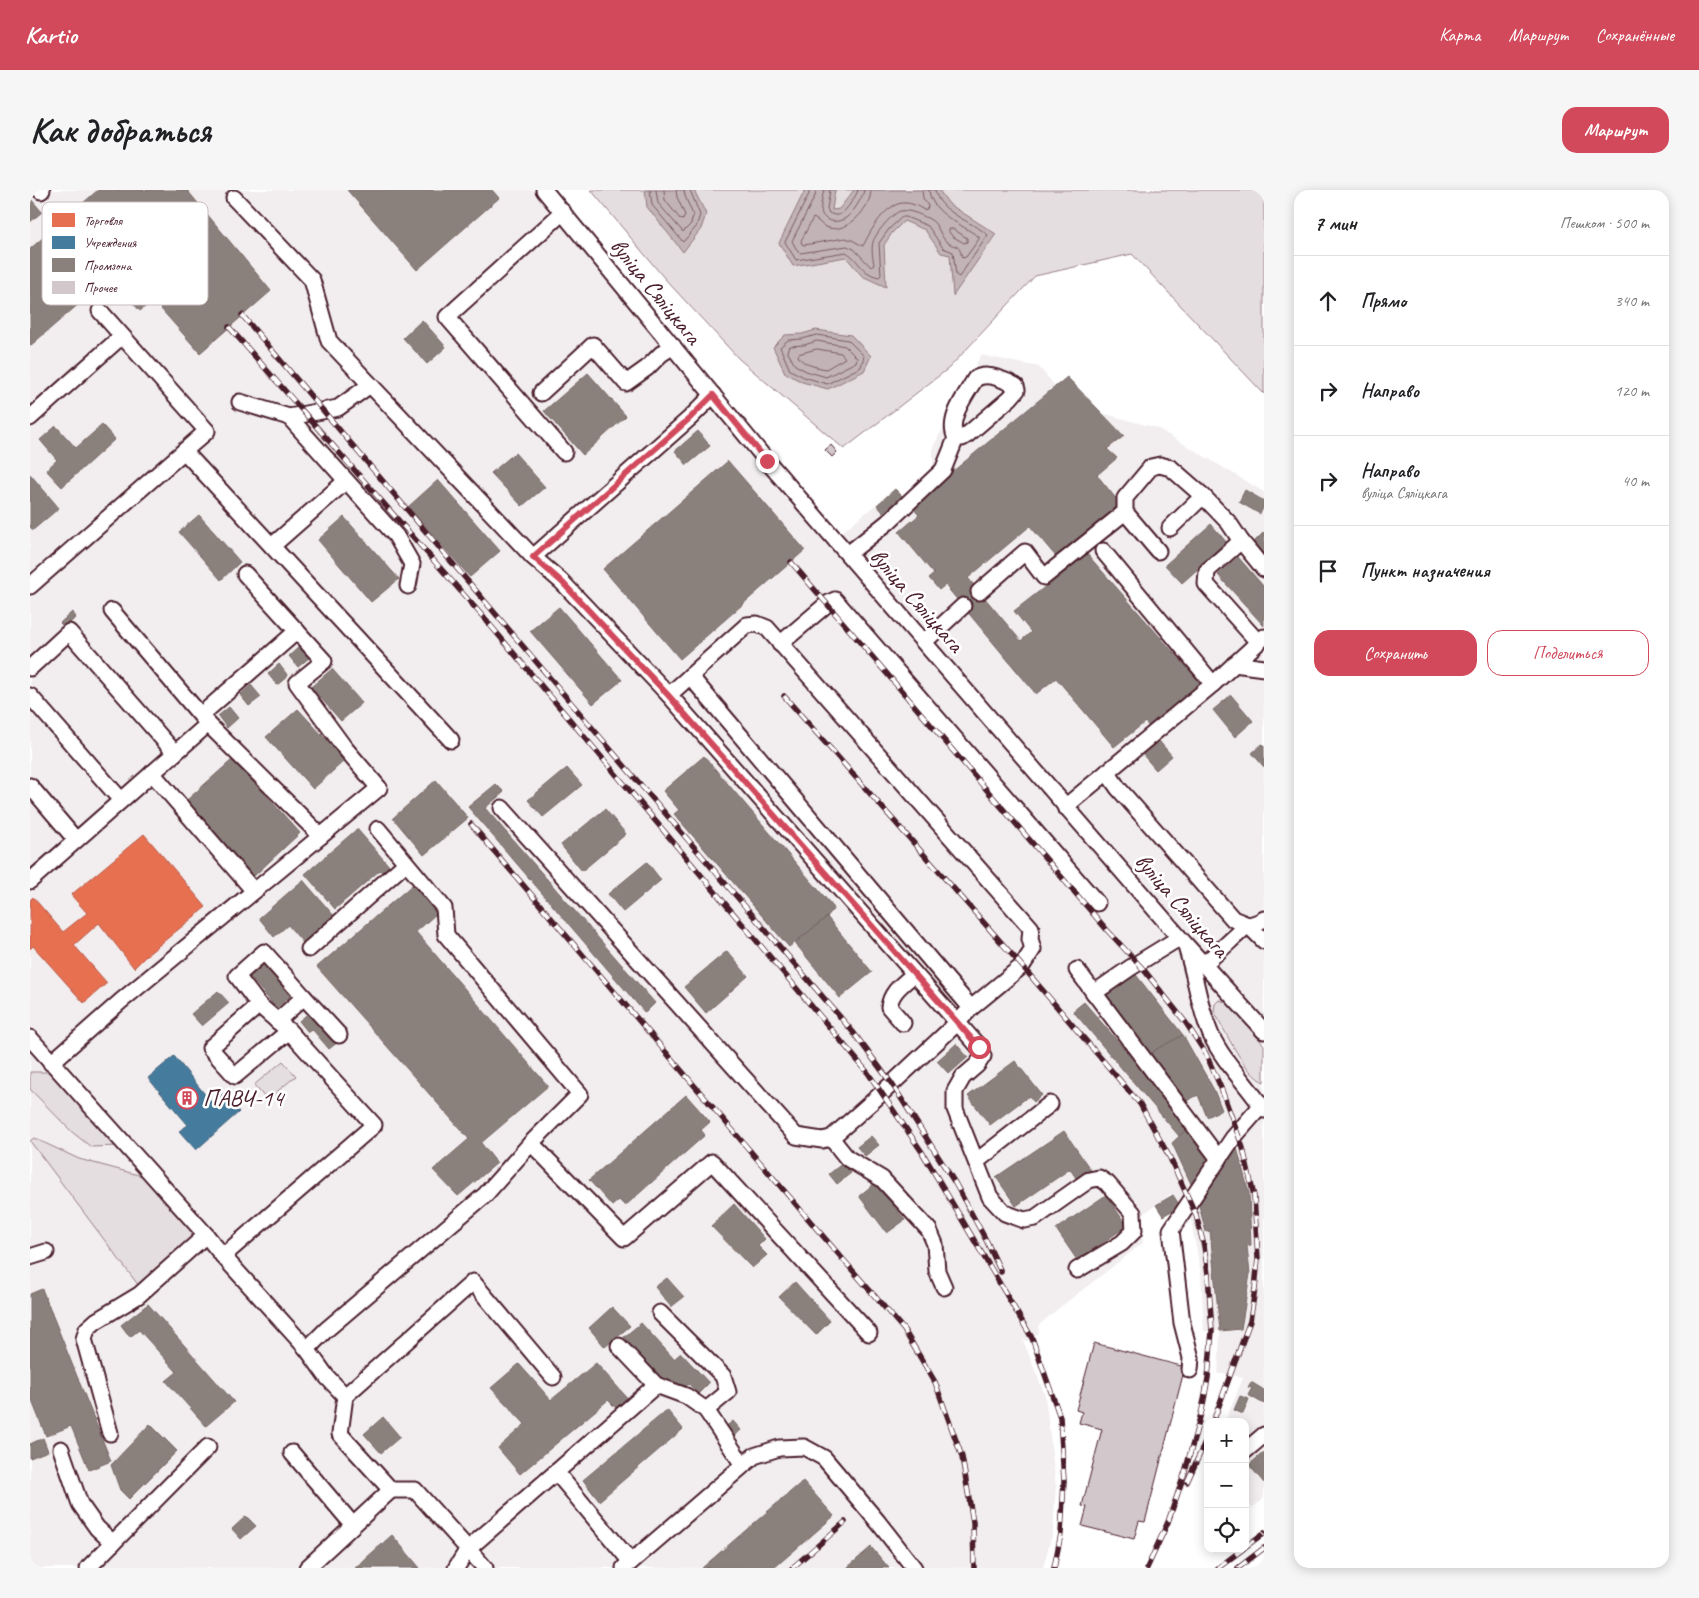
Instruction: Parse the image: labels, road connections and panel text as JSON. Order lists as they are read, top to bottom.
{
  "streets": {
    "street": ["вуліца Сяліцкага"]
  },
  "places": {
    "building": ["ПАВЧ-14"]
  },
  "legend": [
    "Торговля",
    "Учреждения",
    "Промзона",
    "Прочее"
  ],
  "page": {
    "header": "Kartio",
    "nav": ["Карта", "Маршрут", "Сохранённые"],
    "buttons": [
      "Маршрут",
      ["Сохранить", "Поделиться"]
    ],
    "title": "Как добраться",
    "heading": ["7 мин", "Пешком · 500 m"],
    "list": [
      ["Прямо", "340 m"],
      ["Направо", "120 m"],
      ["Направо", "вуліца Сяліцкага", "40 m"],
      "Пункт назначения"
    ],
    "map_buttons": ["+", "−"]
  }
}
